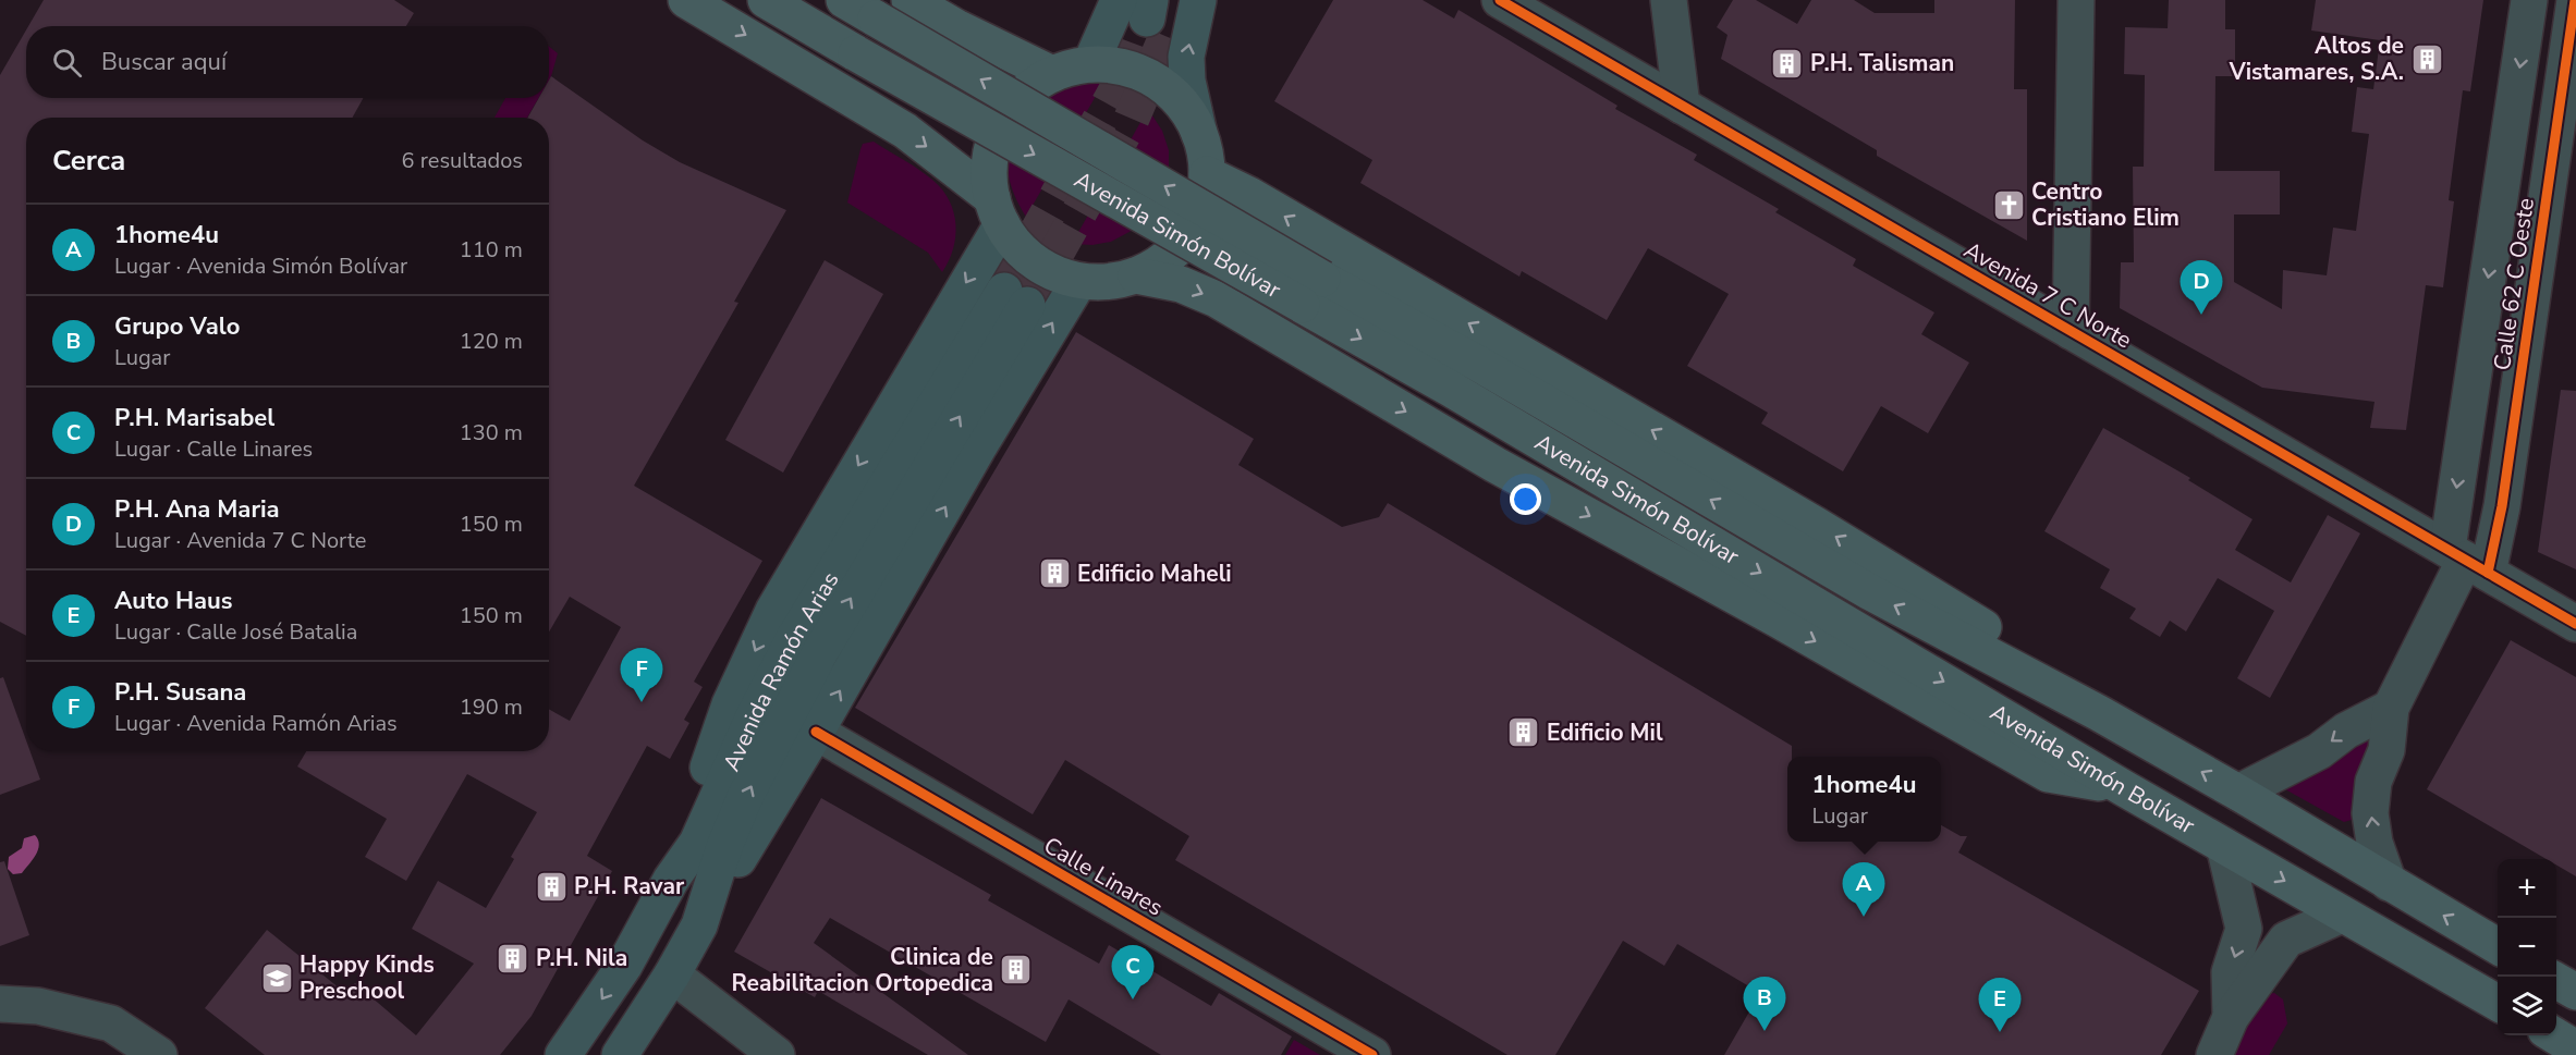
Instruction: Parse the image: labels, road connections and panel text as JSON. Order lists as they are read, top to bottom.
{
  "streets": {
    "main road": ["Avenida Simón Bolívar", "Avenida Ramón Arias"],
    "street": ["Calle 62 C Oeste", "Avenida 7 C Norte", "Calle Linares"]
  },
  "crossings": [
    ["Avenida Simón Bolívar", "Calle 62 C Oeste"],
    ["Calle 62 C Oeste", "Avenida 7 C Norte"]
  ],
  "places": {
    "building": [
      "Altos de Vistamares, S.A.",
      "P.H. Talisman",
      "Edificio Maheli",
      "Edificio Mil",
      "P.H. Ravar",
      "P.H. Nila",
      "Clinica de Reabilitacion Ortopedica"
    ],
    "church": ["Centro Cristiano Elim"],
    "school or university": ["Happy Kinds Preschool"]
  },
  "page": {
    "search": "Buscar aquí",
    "heading": ["Cerca", "6 resultados"],
    "list": [
      {
        "mark": "A",
        "name": "1home4u",
        "note": "Lugar · Avenida Simón Bolívar",
        "value": "110 m"
      },
      {
        "mark": "B",
        "name": "Grupo Valo",
        "note": "Lugar",
        "value": "120 m"
      },
      {
        "mark": "C",
        "name": "P.H. Marisabel",
        "note": "Lugar · Calle Linares",
        "value": "130 m"
      },
      {
        "mark": "D",
        "name": "P.H. Ana Maria",
        "note": "Lugar · Avenida 7 C Norte",
        "value": "150 m"
      },
      {
        "mark": "E",
        "name": "Auto Haus",
        "note": "Lugar · Calle José Batalia",
        "value": "150 m"
      },
      {
        "mark": "F",
        "name": "P.H. Susana",
        "note": "Lugar · Avenida Ramón Arias",
        "value": "190 m"
      }
    ],
    "pins": [
      "D",
      "F",
      "A",
      "C",
      "B",
      "E"
    ],
    "popup": ["1home4u", "Lugar"],
    "map_buttons": ["+", "−"]
  }
}
